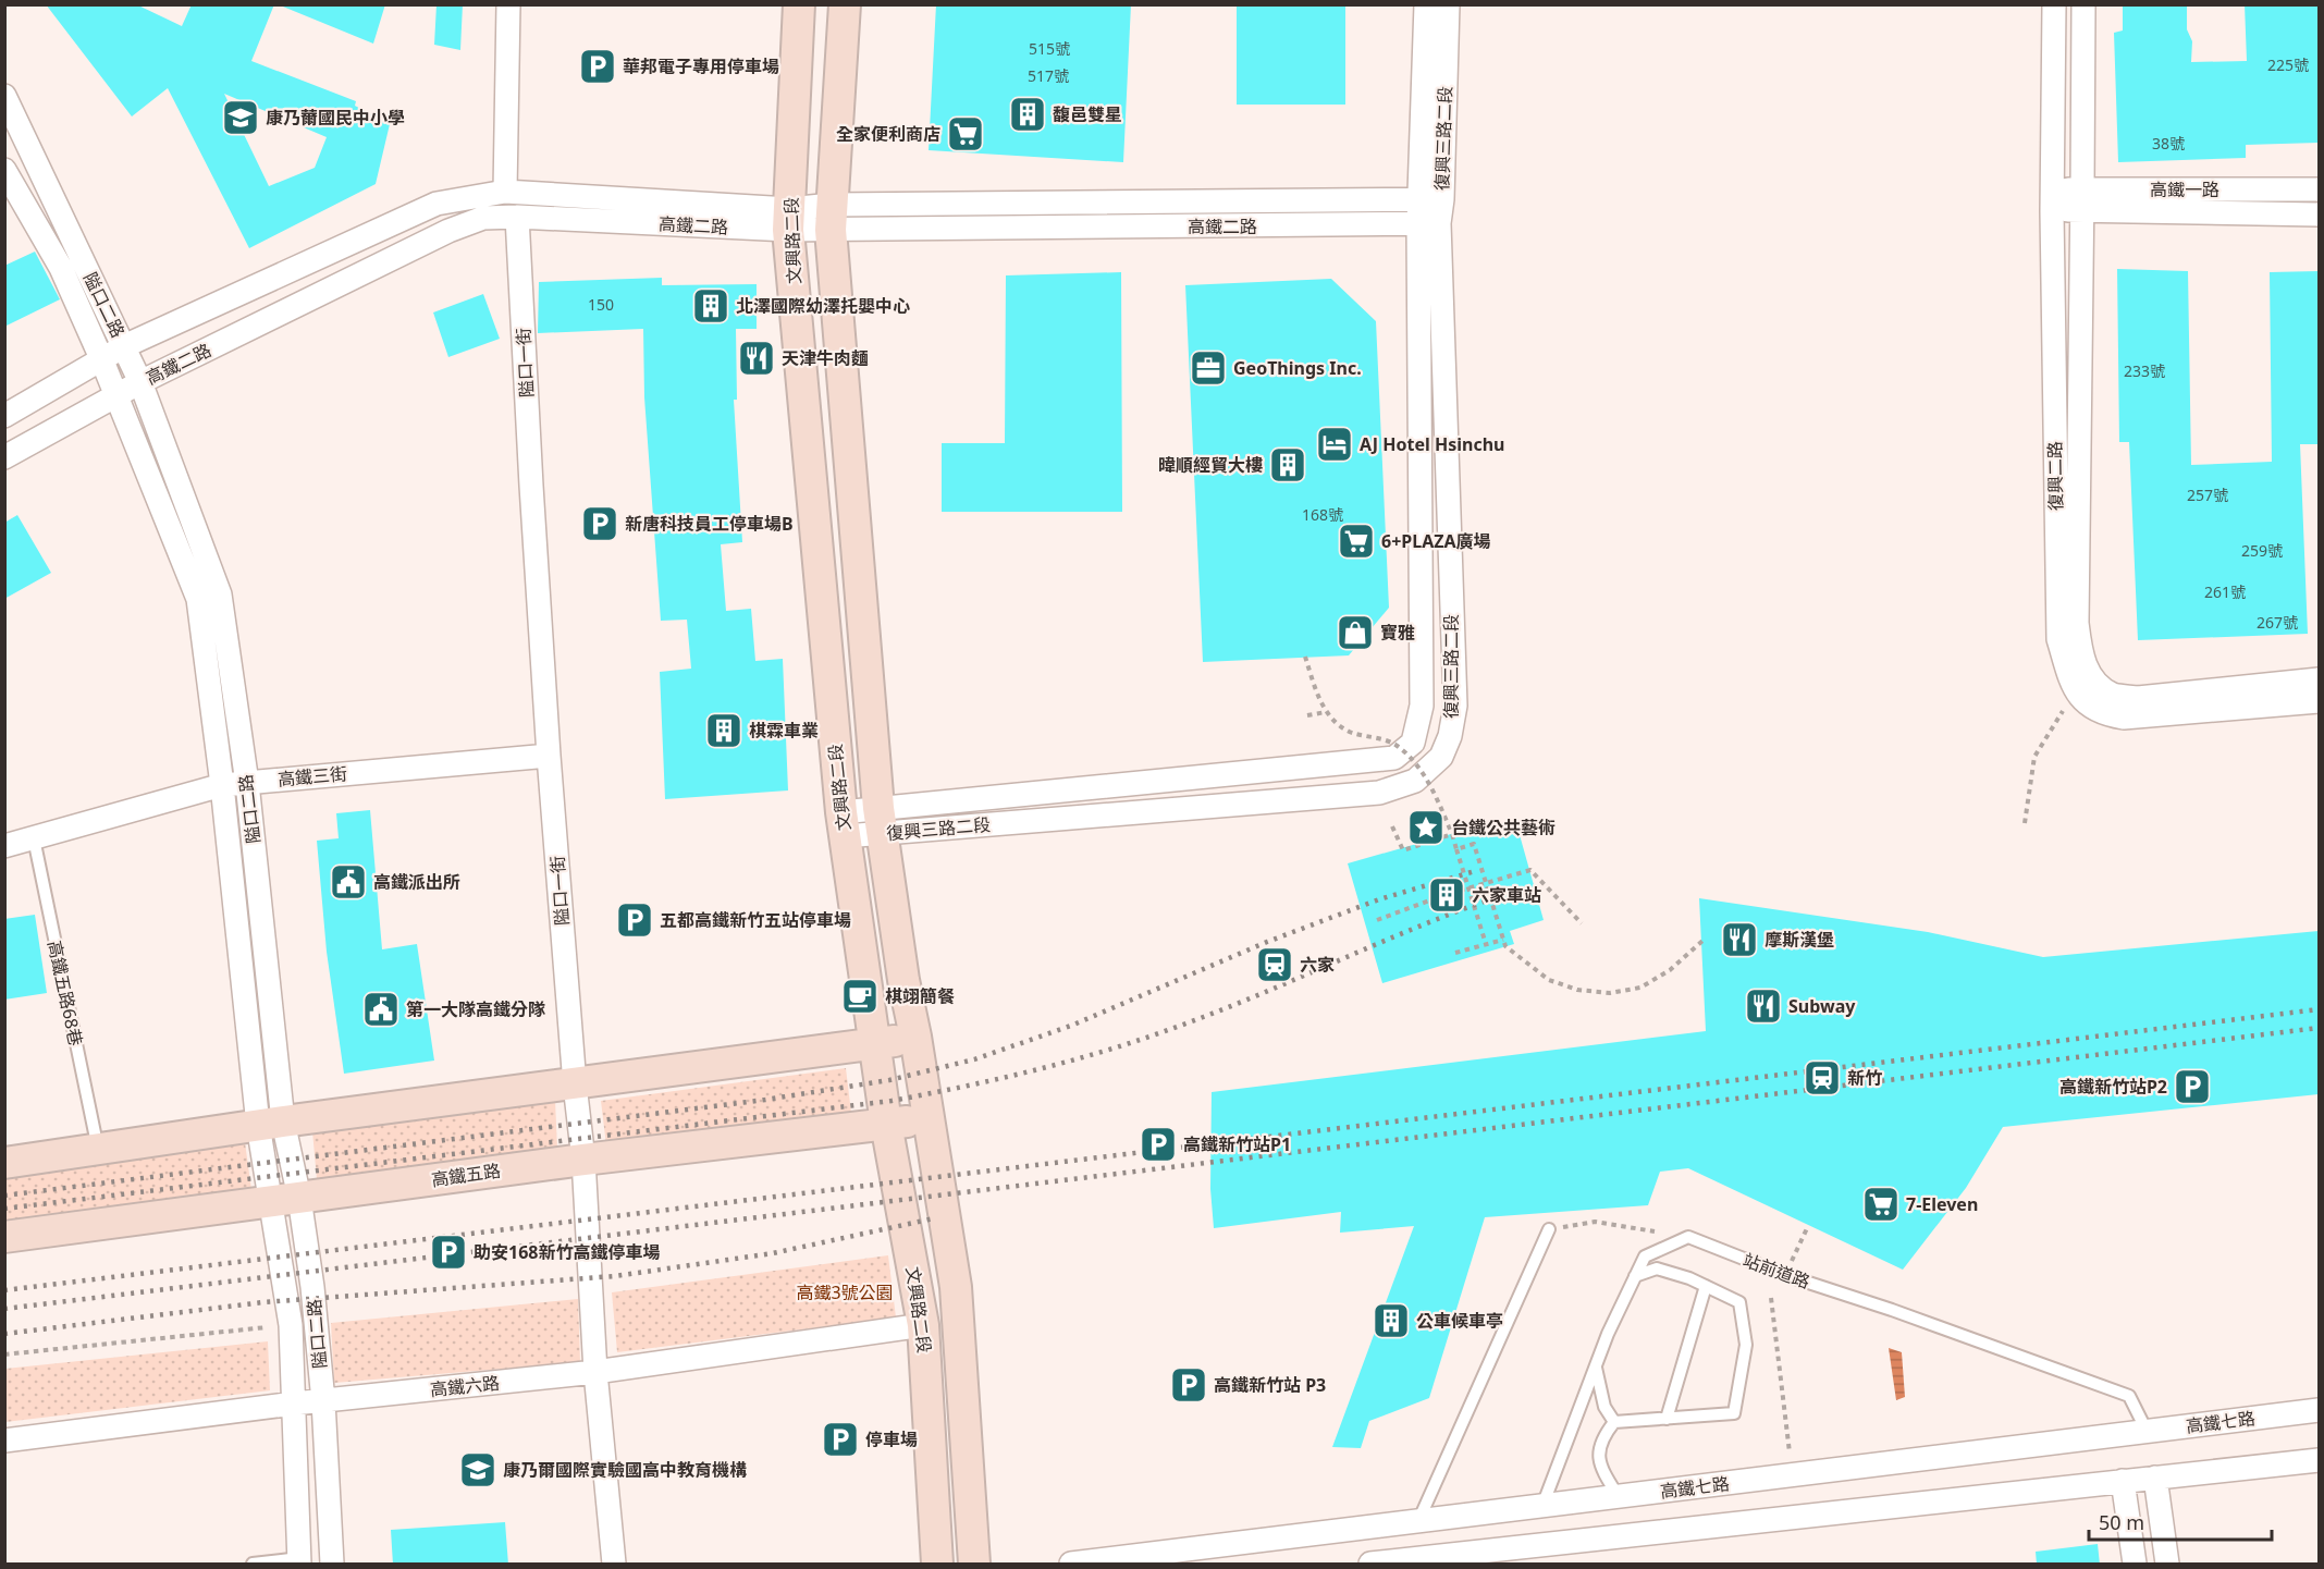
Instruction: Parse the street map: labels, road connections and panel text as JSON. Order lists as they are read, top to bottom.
{
  "streets": {
    "street": [
      "復興三路二段",
      "高鐵一路",
      "高鐵二路",
      "文興路二段",
      "隘口二路",
      "隘口一街",
      "復興二路",
      "高鐵三街",
      "高鐵五路",
      "高鐵六路",
      "高鐵七路"
    ],
    "lane": ["高鐵五路68巷", "站前道路"]
  },
  "crossings": [
    ["復興三路二段", "高鐵二路"],
    ["復興三路二段", "文興路二段"],
    ["高鐵一路", "復興二路"],
    ["高鐵二路", "文興路二段"],
    ["高鐵二路", "隘口二路"],
    ["高鐵二路", "隘口一街"],
    ["文興路二段", "高鐵五路"],
    ["文興路二段", "高鐵六路"],
    ["隘口二路", "高鐵三街"],
    ["隘口二路", "高鐵五路"],
    ["隘口二路", "高鐵六路"],
    ["隘口一街", "高鐵三街"],
    ["隘口一街", "高鐵五路"],
    ["隘口一街", "高鐵六路"],
    ["高鐵三街", "高鐵五路68巷"],
    ["站前道路", "高鐵七路"]
  ],
  "parks": ["高鐵3號公園"],
  "places": {
    "parking": [
      "華邦電子專用停車場",
      "新唐科技員工停車場B",
      "五都高鐵新竹五站停車場",
      "高鐵新竹站P2",
      "高鐵新竹站P1",
      "助安168新竹高鐵停車場",
      "高鐵新竹站 P3",
      "停車場"
    ],
    "building": [
      "馥邑雙星",
      "北澤國際幼澤托嬰中心",
      "暐順經貿大樓",
      "棋霖車業",
      "六家車站",
      "公車候車亭"
    ],
    "school or university": ["康乃薾國民中小學", "康乃爾國際實驗國高中教育機構"],
    "supermarket": ["全家便利商店", "6+PLAZA廣場", "7-Eleven"],
    "restaurant": ["天津牛肉麵", "摩斯漢堡", "Subway"],
    "office": ["GeoThings Inc."],
    "hotel": ["AJ Hotel Hsinchu"],
    "shop": ["寶雅"],
    "place": ["台鐵公共藝術"],
    "public building": ["高鐵派出所", "第一大隊高鐵分隊"],
    "station": ["六家", "新竹"],
    "cafe": ["棋翊簡餐"]
  },
  "house_numbers": [
    "515號",
    "225號",
    "517號",
    "38號",
    "150",
    "233號",
    "257號",
    "168號",
    "259號",
    "261號",
    "267號"
  ],
  "scale_bar": "50 m"
}
